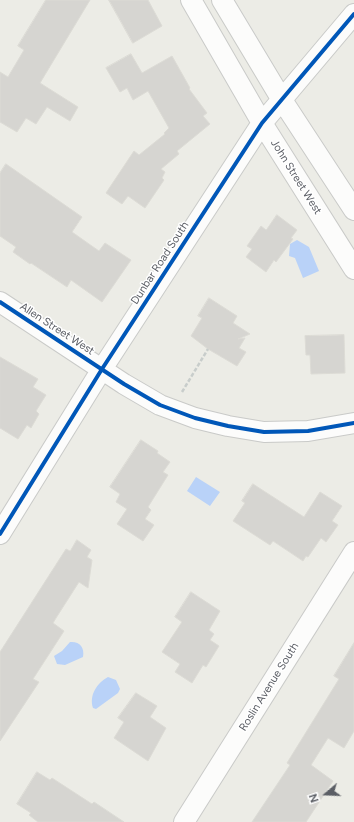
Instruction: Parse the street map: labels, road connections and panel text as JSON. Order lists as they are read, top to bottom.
{
  "streets": {
    "street": [
      "John Street West",
      "Dunbar Road South",
      "Allen Street West",
      "Roslin Avenue South"
    ]
  },
  "crossings": [
    ["John Street West", "Dunbar Road South"],
    ["Dunbar Road South", "Allen Street West"]
  ],
  "north": "left"
}
